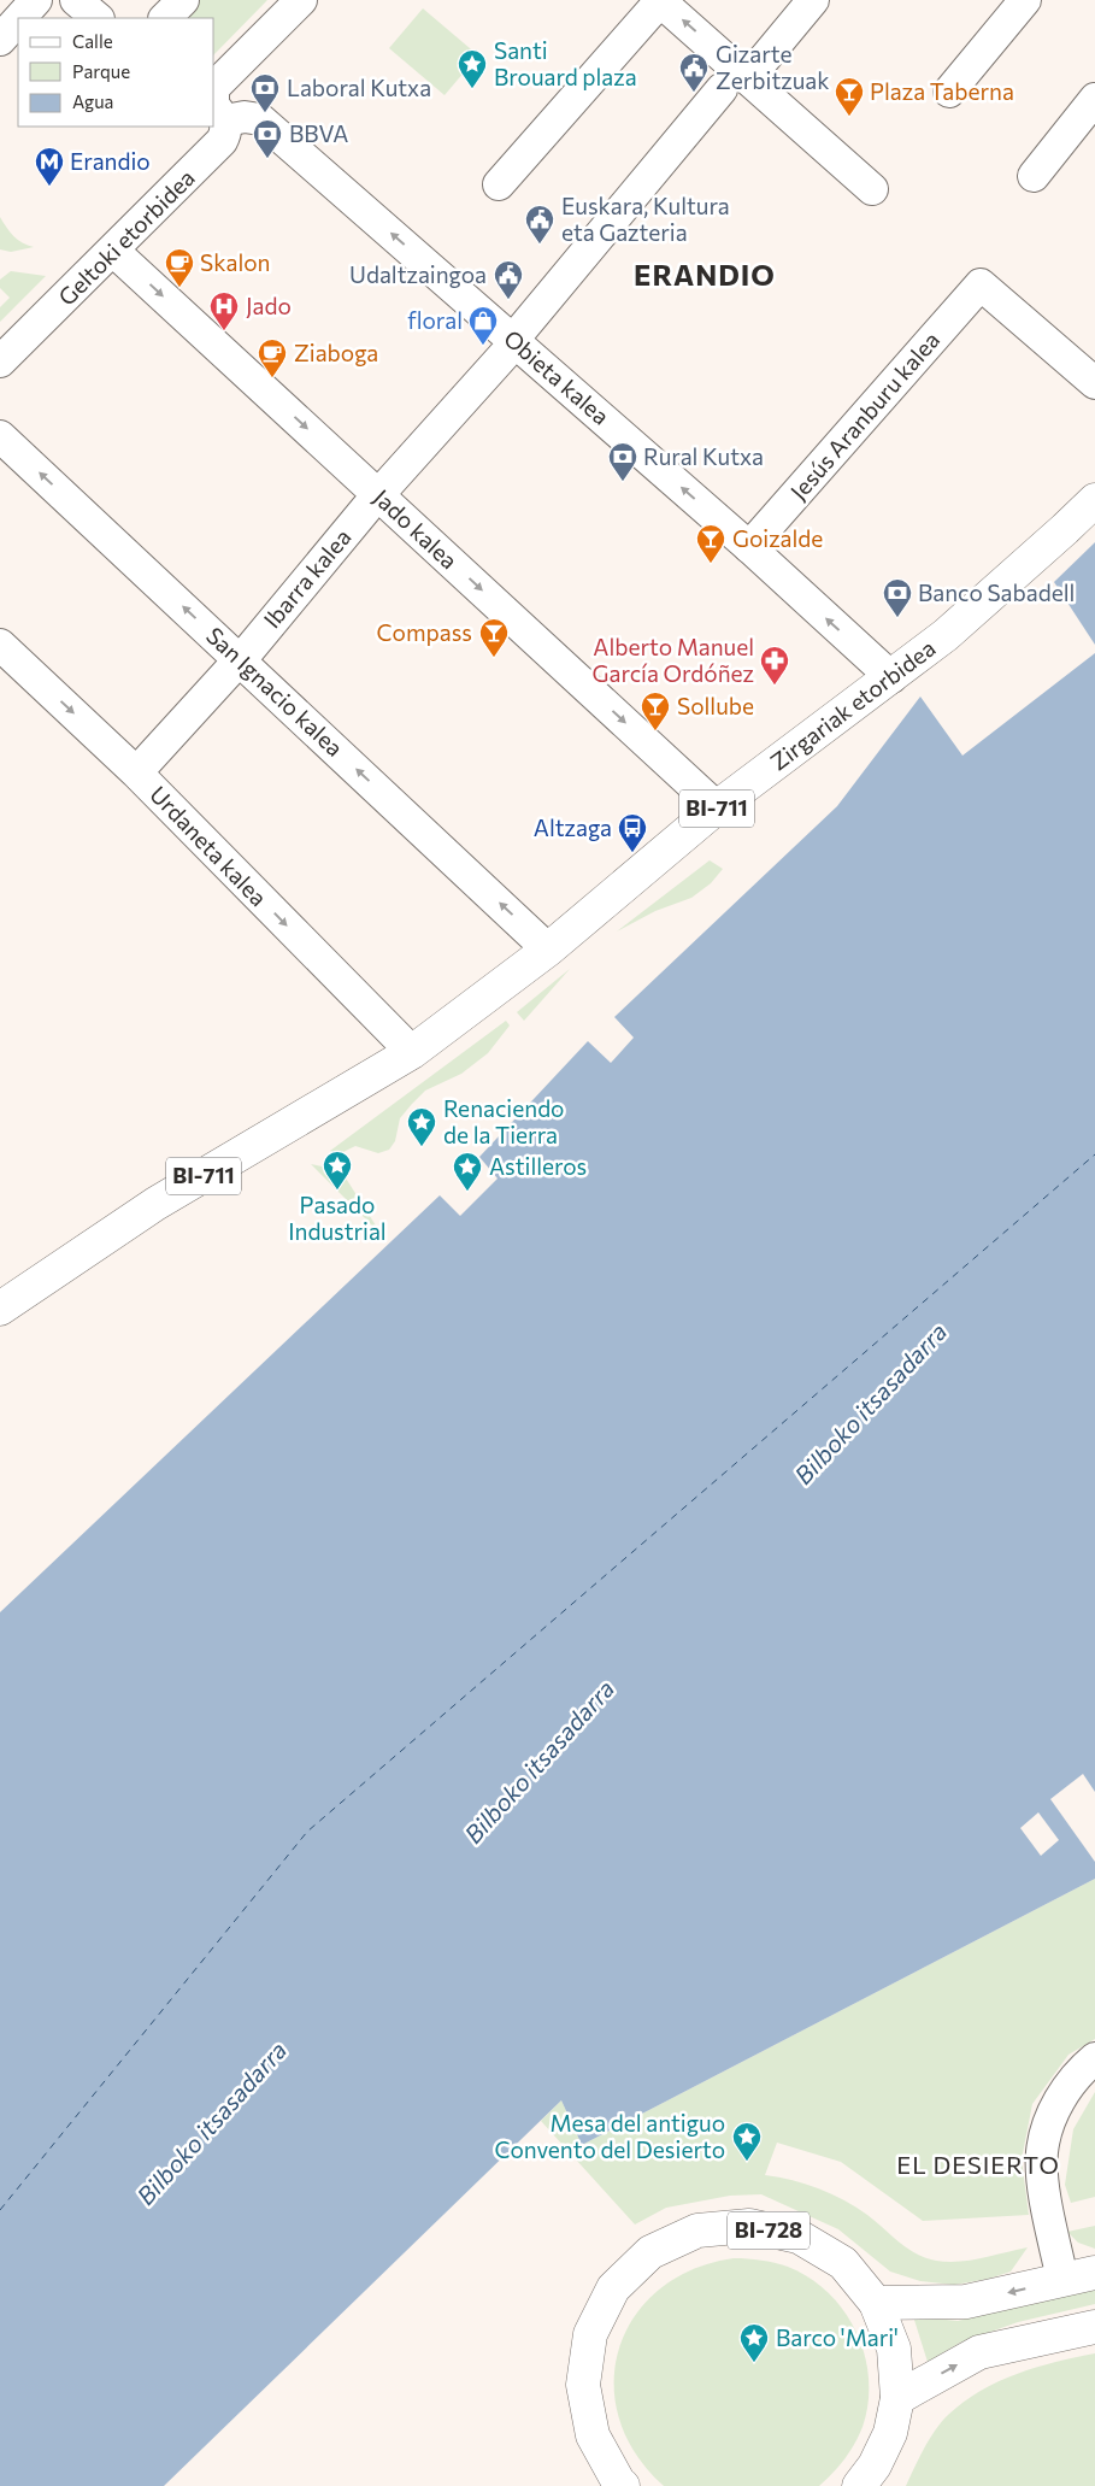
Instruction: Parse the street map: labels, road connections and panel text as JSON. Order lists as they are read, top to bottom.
{
  "streets": {
    "main road": ["Zirgariak etorbidea", "BI-711", "BI-728"],
    "street": [
      "Geltoki etorbidea",
      "Obieta kalea",
      "Jesús Aranburu kalea",
      "Jado kalea",
      "Ibarra kalea",
      "San Ignacio kalea",
      "Urdaneta kalea"
    ]
  },
  "crossings": [
    ["Geltoki etorbidea", "Obieta kalea"],
    ["Geltoki etorbidea", "Jado kalea"],
    ["Obieta kalea", "Jesús Aranburu kalea"],
    ["Obieta kalea", "Zirgariak etorbidea"],
    ["Jado kalea", "Zirgariak etorbidea"],
    ["San Ignacio kalea", "Zirgariak etorbidea"],
    ["San Ignacio kalea", "BI-711"],
    ["Zirgariak etorbidea", "BI-711"],
    ["BI-711", "Urdaneta kalea"]
  ],
  "one_way": [
    "Obieta kalea",
    "Jado kalea",
    "San Ignacio kalea",
    "Urdaneta kalea"
  ],
  "districts": ["ERANDIO", "EL DESIERTO"],
  "water": ["Bilboko itsasadarra"],
  "places": {
    "place": [
      "Santi Brouard plaza",
      "Renaciendo de la Tierra",
      "Pasado Industrial",
      "Astilleros",
      "Mesa del antiguo Convento del Desierto",
      "Barco 'Mari'"
    ],
    "public building": ["Gizarte Zerbitzuak", "Euskara, Kultura eta Gazteria", "Udaltzaingoa"],
    "bank": [
      "Laboral Kutxa",
      "BBVA",
      "Rural Kutxa",
      "Banco Sabadell"
    ],
    "bar": [
      "Plaza Taberna",
      "Goizalde",
      "Compass",
      "Sollube"
    ],
    "metro station": ["Erandio"],
    "cafe": ["Skalon", "Ziaboga"],
    "hospital": ["Jado"],
    "shop": ["floral"],
    "pharmacy": ["Alberto Manuel García Ordóñez"],
    "bus stop": ["Altzaga"]
  },
  "legend": ["Calle", "Parque", "Agua"]
}
